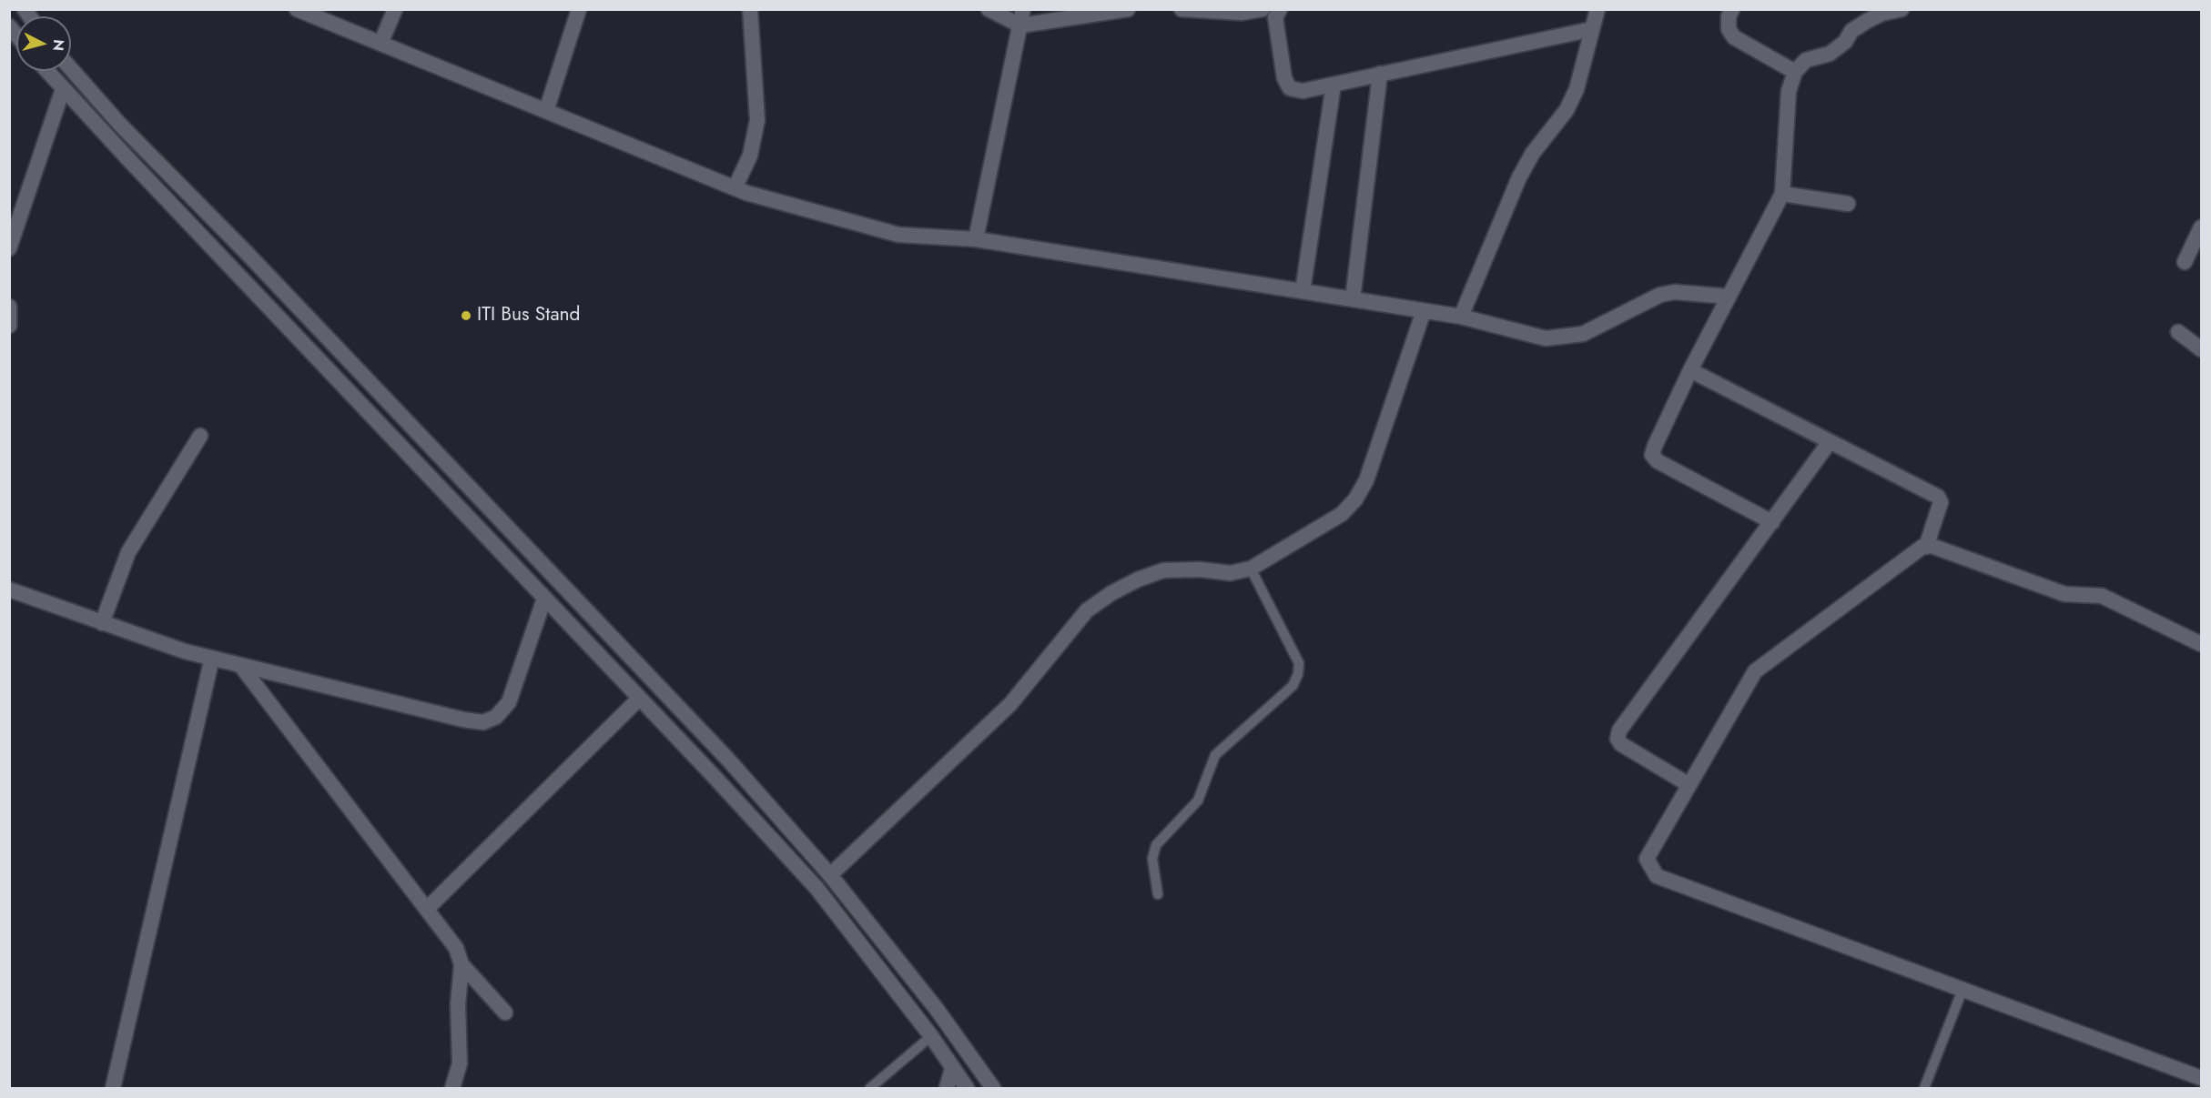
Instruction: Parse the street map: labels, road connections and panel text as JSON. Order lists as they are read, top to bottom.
{
  "places": ["ITI Bus Stand"],
  "north": "right"
}
